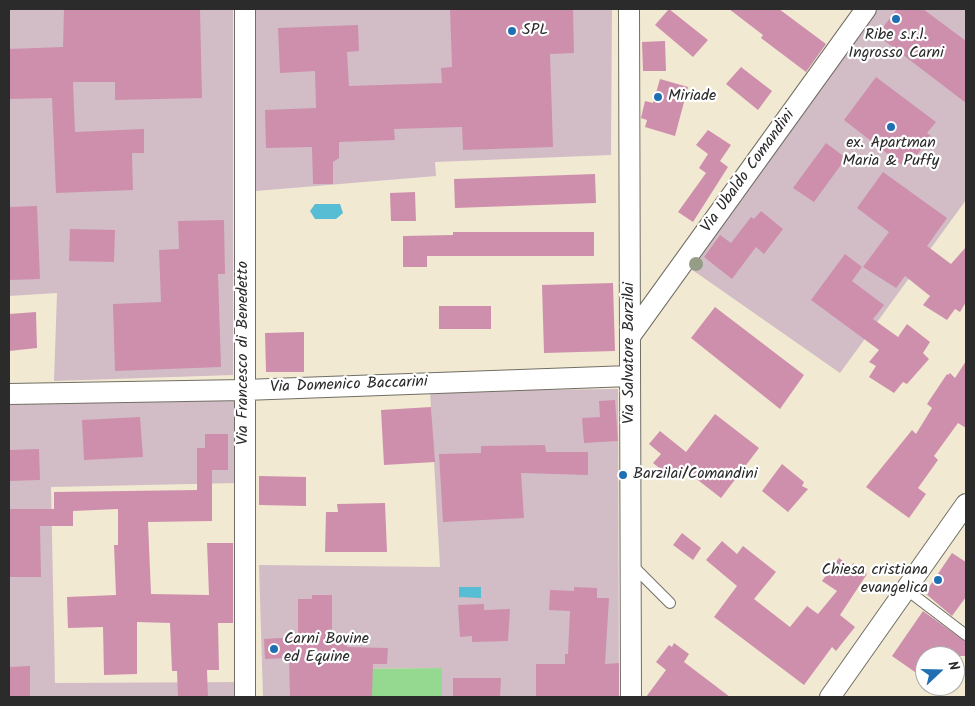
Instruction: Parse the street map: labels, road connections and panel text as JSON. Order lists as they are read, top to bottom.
{
  "streets": {
    "street": [
      "Via Ubaldo Comandini",
      "Via Francesco di Benedetto",
      "Via Salvatore Barzilai",
      "Via Domenico Baccarini"
    ]
  },
  "crossings": [
    ["Via Ubaldo Comandini", "Via Salvatore Barzilai"],
    ["Via Francesco di Benedetto", "Via Domenico Baccarini"],
    ["Via Salvatore Barzilai", "Via Domenico Baccarini"]
  ],
  "places": [
    "Ribe s.r.l. Ingrosso Carni",
    "SPL",
    "Miriade",
    "ex. Apartman Maria & Puffy",
    "Barzilai/Comandini",
    "Chiesa cristiana evangelica",
    "Carni Bovine ed Equine"
  ],
  "north": "right"
}
